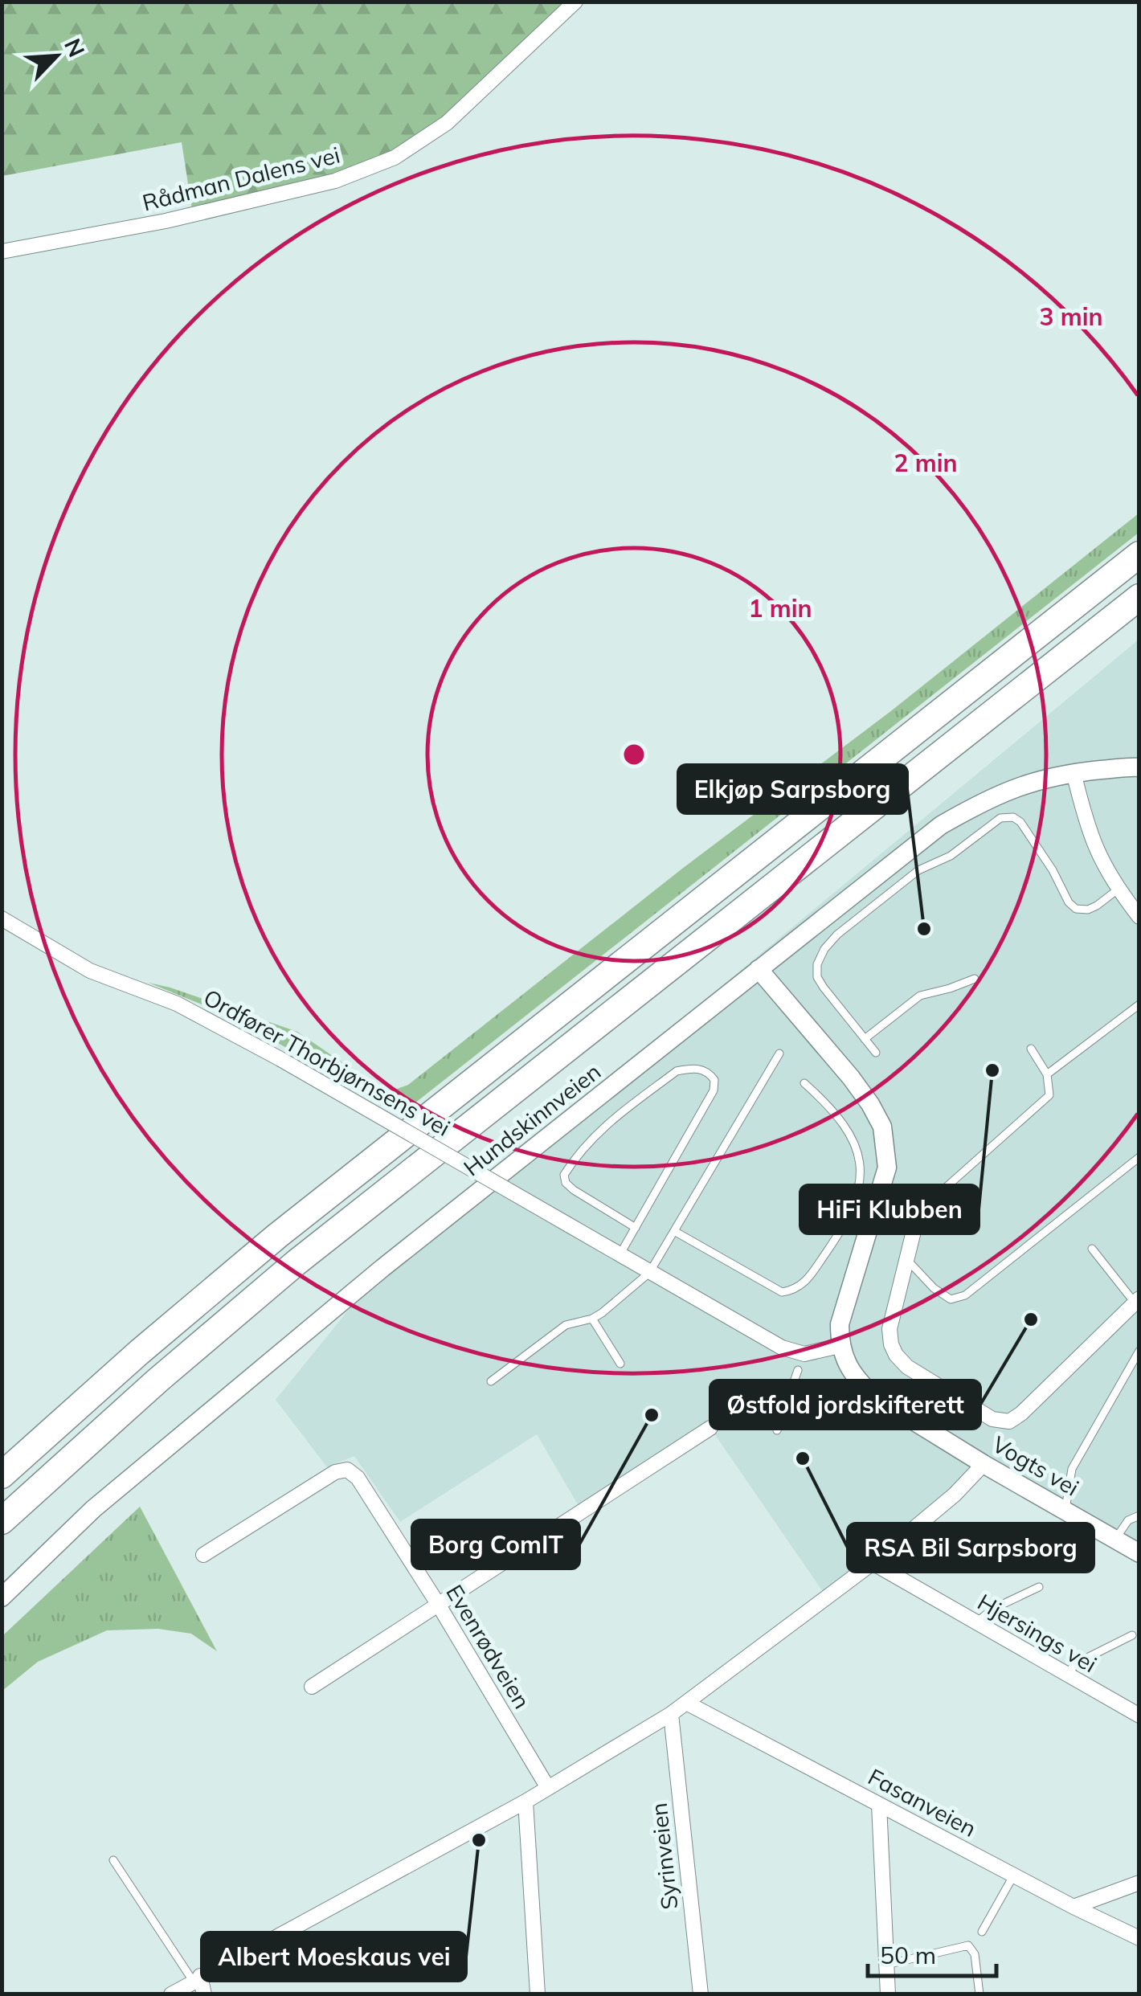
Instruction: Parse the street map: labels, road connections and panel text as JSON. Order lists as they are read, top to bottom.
{
  "streets": {
    "street": [
      "Rådman Dalens vei",
      "Ordfører Thorbjørnsens vei",
      "Hundskinnveien",
      "Vogts vei",
      "Hjersings vei",
      "Evenrødveien",
      "Fasanveien",
      "Syrinveien"
    ]
  },
  "crossings": [
    ["Ordfører Thorbjørnsens vei", "Vogts vei"]
  ],
  "places": [
    "Elkjøp Sarpsborg",
    "HiFi Klubben",
    "Østfold jordskifterett",
    "Borg ComIT",
    "RSA Bil Sarpsborg",
    "Albert Moeskaus vei"
  ],
  "scale_bar": "50 m",
  "north": "top right",
  "rings": ["3 min", "2 min", "1 min"]
}
